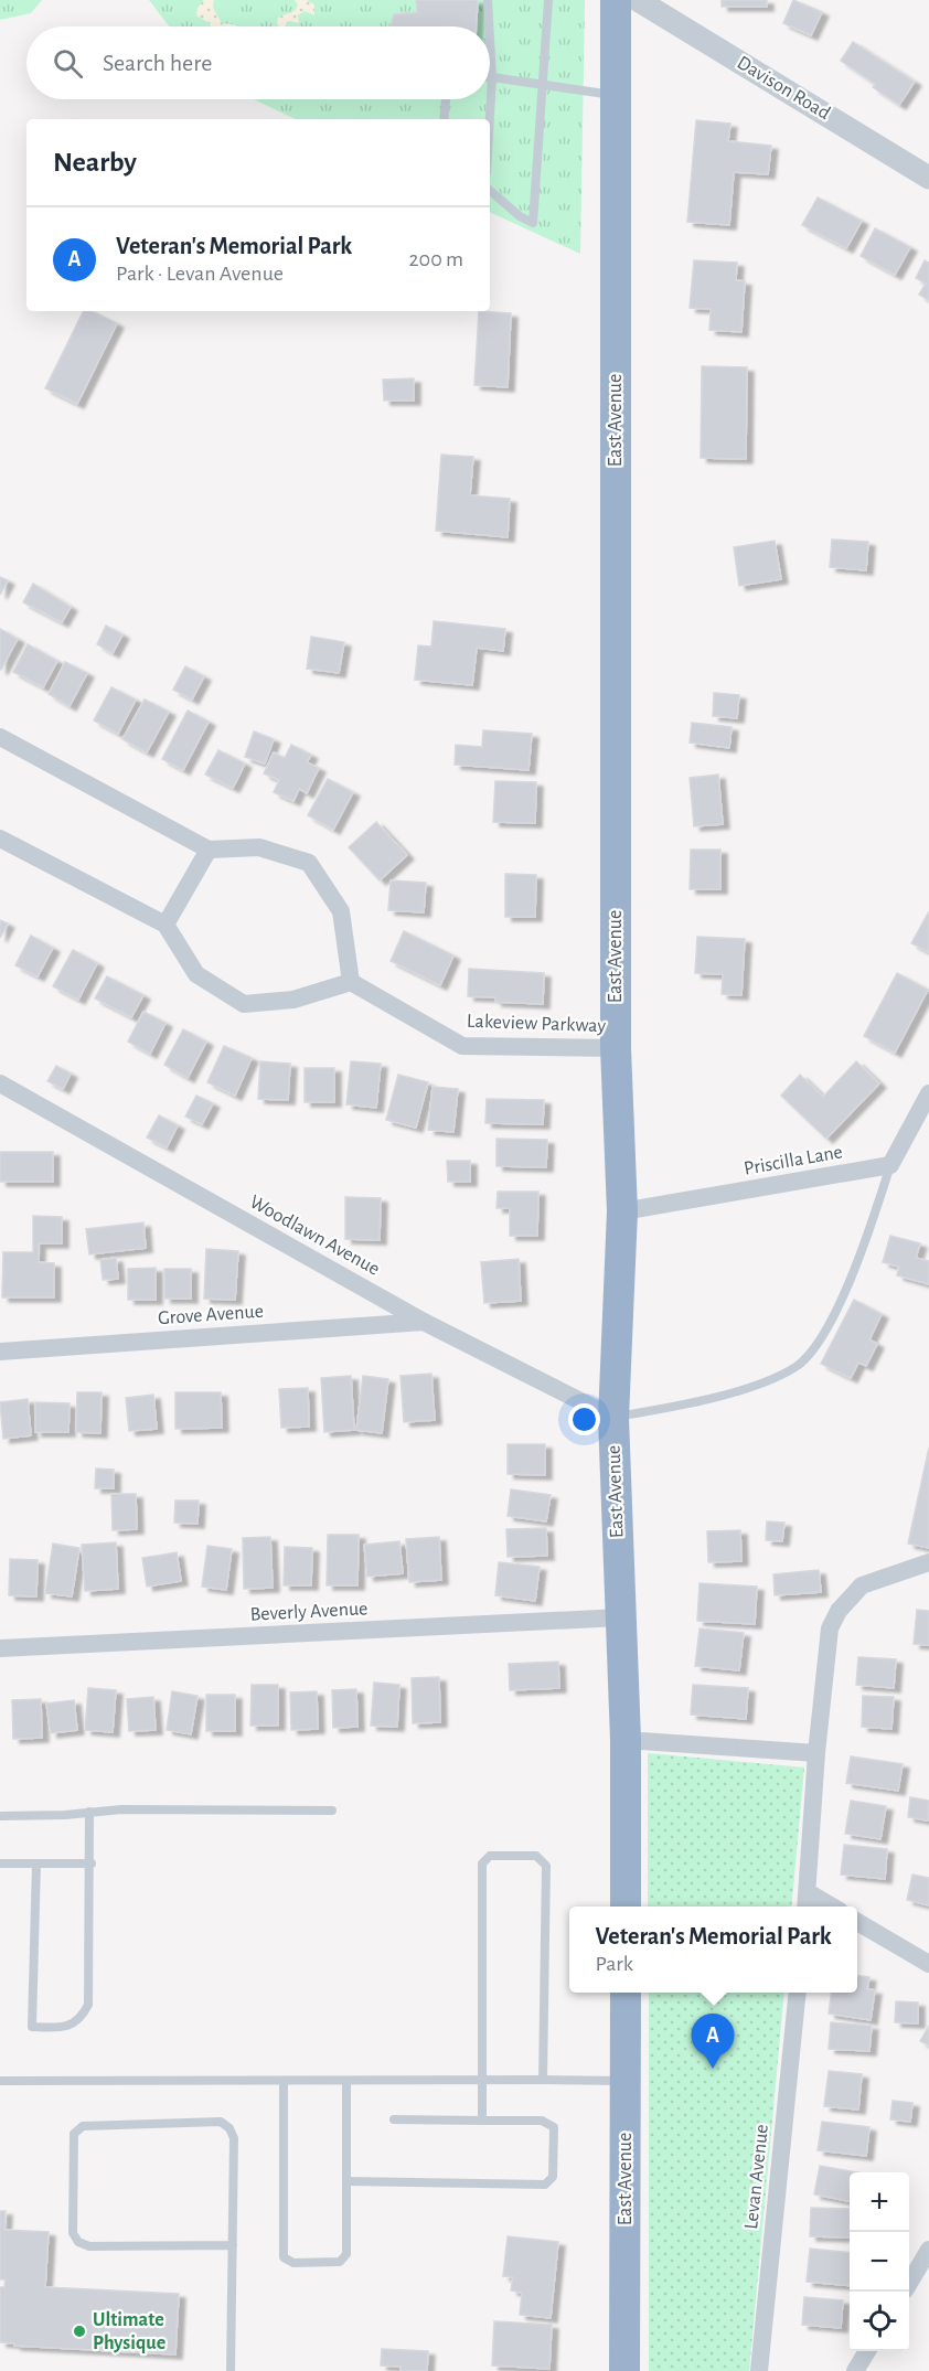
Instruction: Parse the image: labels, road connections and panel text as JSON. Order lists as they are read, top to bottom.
{
  "streets": {
    "highway": ["East Avenue"],
    "street": [
      "Davison Road",
      "Lakeview Parkway",
      "Priscilla Lane",
      "Woodlawn Avenue",
      "Grove Avenue",
      "Beverly Avenue",
      "Levan Avenue"
    ]
  },
  "crossings": [
    ["East Avenue", "Lakeview Parkway"],
    ["East Avenue", "Priscilla Lane"],
    ["East Avenue", "Woodlawn Avenue"],
    ["East Avenue", "Beverly Avenue"],
    ["Woodlawn Avenue", "Grove Avenue"]
  ],
  "places": ["Ultimate Physique"],
  "page": {
    "search": "Search here",
    "heading": "Nearby",
    "list": [
      {
        "mark": "A",
        "name": "Veteran's Memorial Park",
        "note": "Park · Levan Avenue",
        "value": "200 m"
      }
    ],
    "popup": ["Veteran's Memorial Park", "Park"],
    "pins": "A",
    "map_buttons": ["+", "−"]
  }
}
